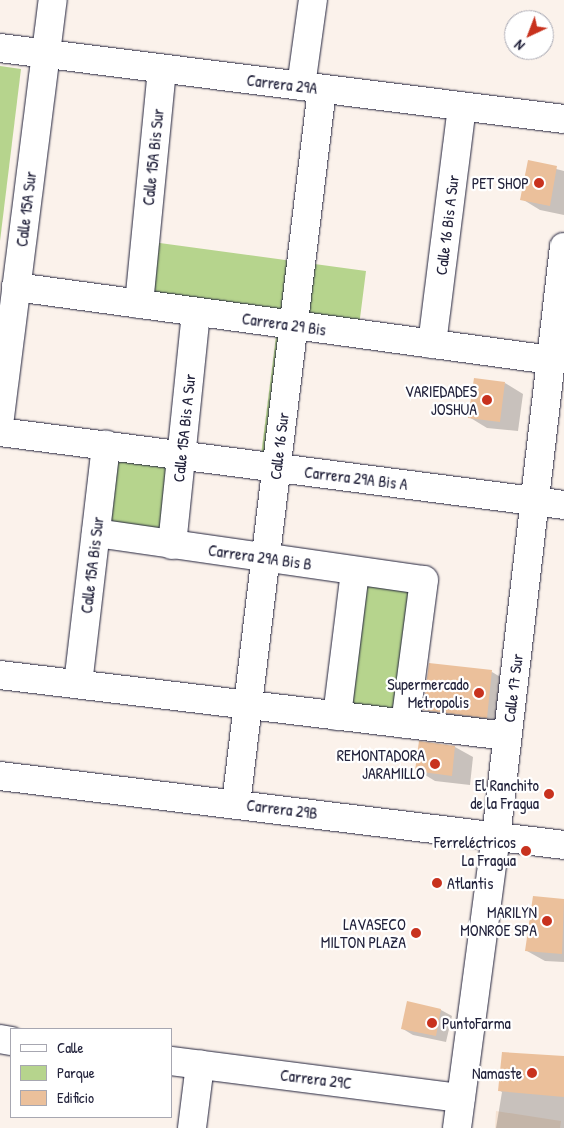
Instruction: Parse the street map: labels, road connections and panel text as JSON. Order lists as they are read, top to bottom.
{
  "streets": {
    "street": [
      "Carrera 29A",
      "Calle 15A Bis Sur",
      "Calle 15A Sur",
      "Calle 16 Bis A Sur",
      "Carrera 29 Bis",
      "Calle 15A Bis A Sur",
      "Calle 16 Sur",
      "Carrera 29A Bis A",
      "Carrera 29A Bis B",
      "Calle 17 Sur",
      "Carrera 29B",
      "Carrera 29C"
    ]
  },
  "crossings": [
    ["Carrera 29A", "Calle 15A Bis Sur"],
    ["Carrera 29A", "Calle 15A Sur"],
    ["Carrera 29A", "Calle 16 Bis A Sur"],
    ["Carrera 29A", "Calle 16 Sur"],
    ["Calle 15A Bis Sur", "Carrera 29 Bis"],
    ["Calle 15A Bis Sur", "Carrera 29A Bis A"],
    ["Calle 15A Bis Sur", "Carrera 29A Bis B"],
    ["Calle 15A Sur", "Carrera 29 Bis"],
    ["Calle 16 Bis A Sur", "Carrera 29 Bis"],
    ["Carrera 29 Bis", "Calle 15A Bis A Sur"],
    ["Carrera 29 Bis", "Calle 16 Sur"],
    ["Carrera 29 Bis", "Calle 17 Sur"],
    ["Calle 15A Bis A Sur", "Carrera 29A Bis A"],
    ["Calle 15A Bis A Sur", "Carrera 29A Bis B"],
    ["Calle 16 Sur", "Carrera 29A Bis A"],
    ["Calle 16 Sur", "Carrera 29A Bis B"],
    ["Calle 16 Sur", "Carrera 29B"],
    ["Carrera 29A Bis A", "Calle 17 Sur"],
    ["Calle 17 Sur", "Carrera 29B"],
    ["Calle 17 Sur", "Carrera 29C"]
  ],
  "places": [
    "PET SHOP",
    "VARIEDADES JOSHUA",
    "Supermercado Metropolis",
    "REMONTADORA JARAMILLO",
    "El Ranchito de la Fragua",
    "Ferreléctricos La Fragua",
    "Atlantis",
    "MARILYN MONROE SPA",
    "LAVASECO MILTON PLAZA",
    "PuntoFarma",
    "Namaste"
  ],
  "legend": ["Calle", "Parque", "Edificio"],
  "north": "bottom left"
}
